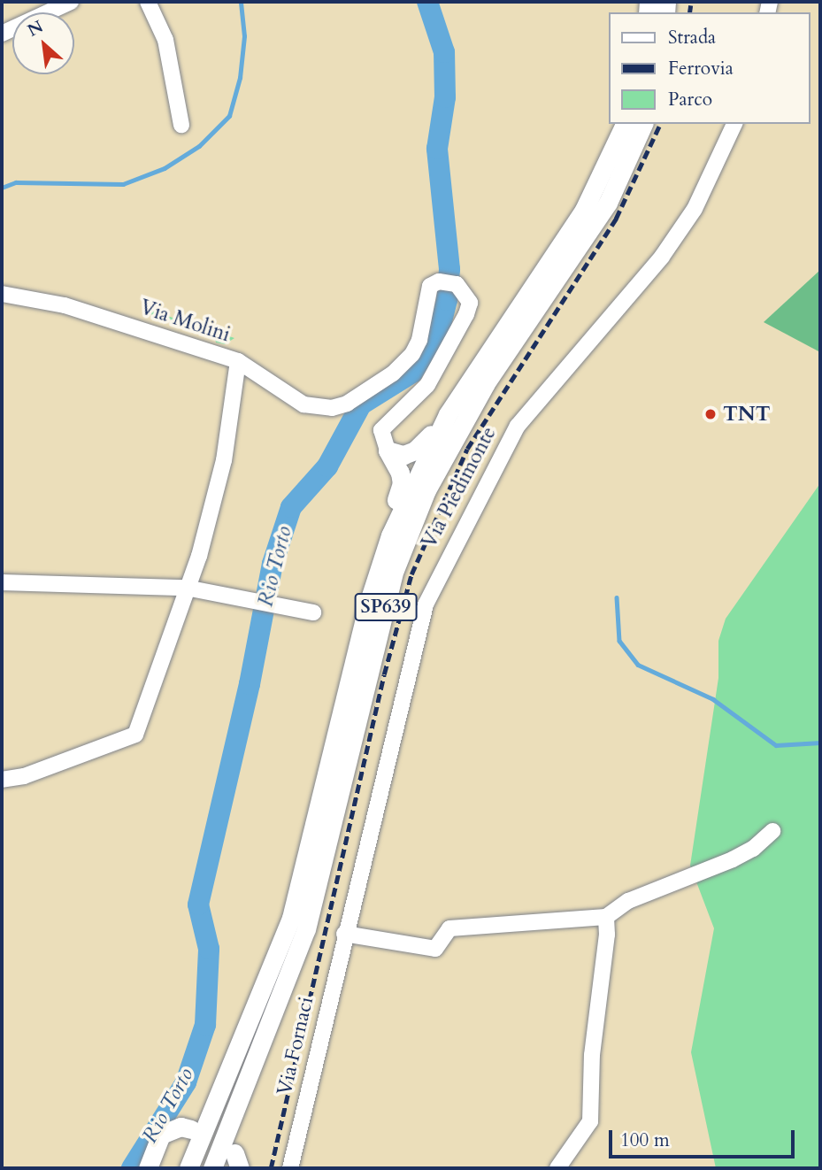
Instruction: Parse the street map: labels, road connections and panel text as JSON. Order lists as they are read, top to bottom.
{
  "streets": {
    "main road": ["SP639"],
    "street": ["Via Molini", "Via Piedimonte", "Via Fornaci"]
  },
  "crossings": [
    ["Via Piedimonte", "Via Fornaci"]
  ],
  "water": ["Rio Torto"],
  "places": ["TNT"],
  "legend": ["Strada", "Ferrovia", "Parco"],
  "scale_bar": "100 m",
  "north": "top left"
}
